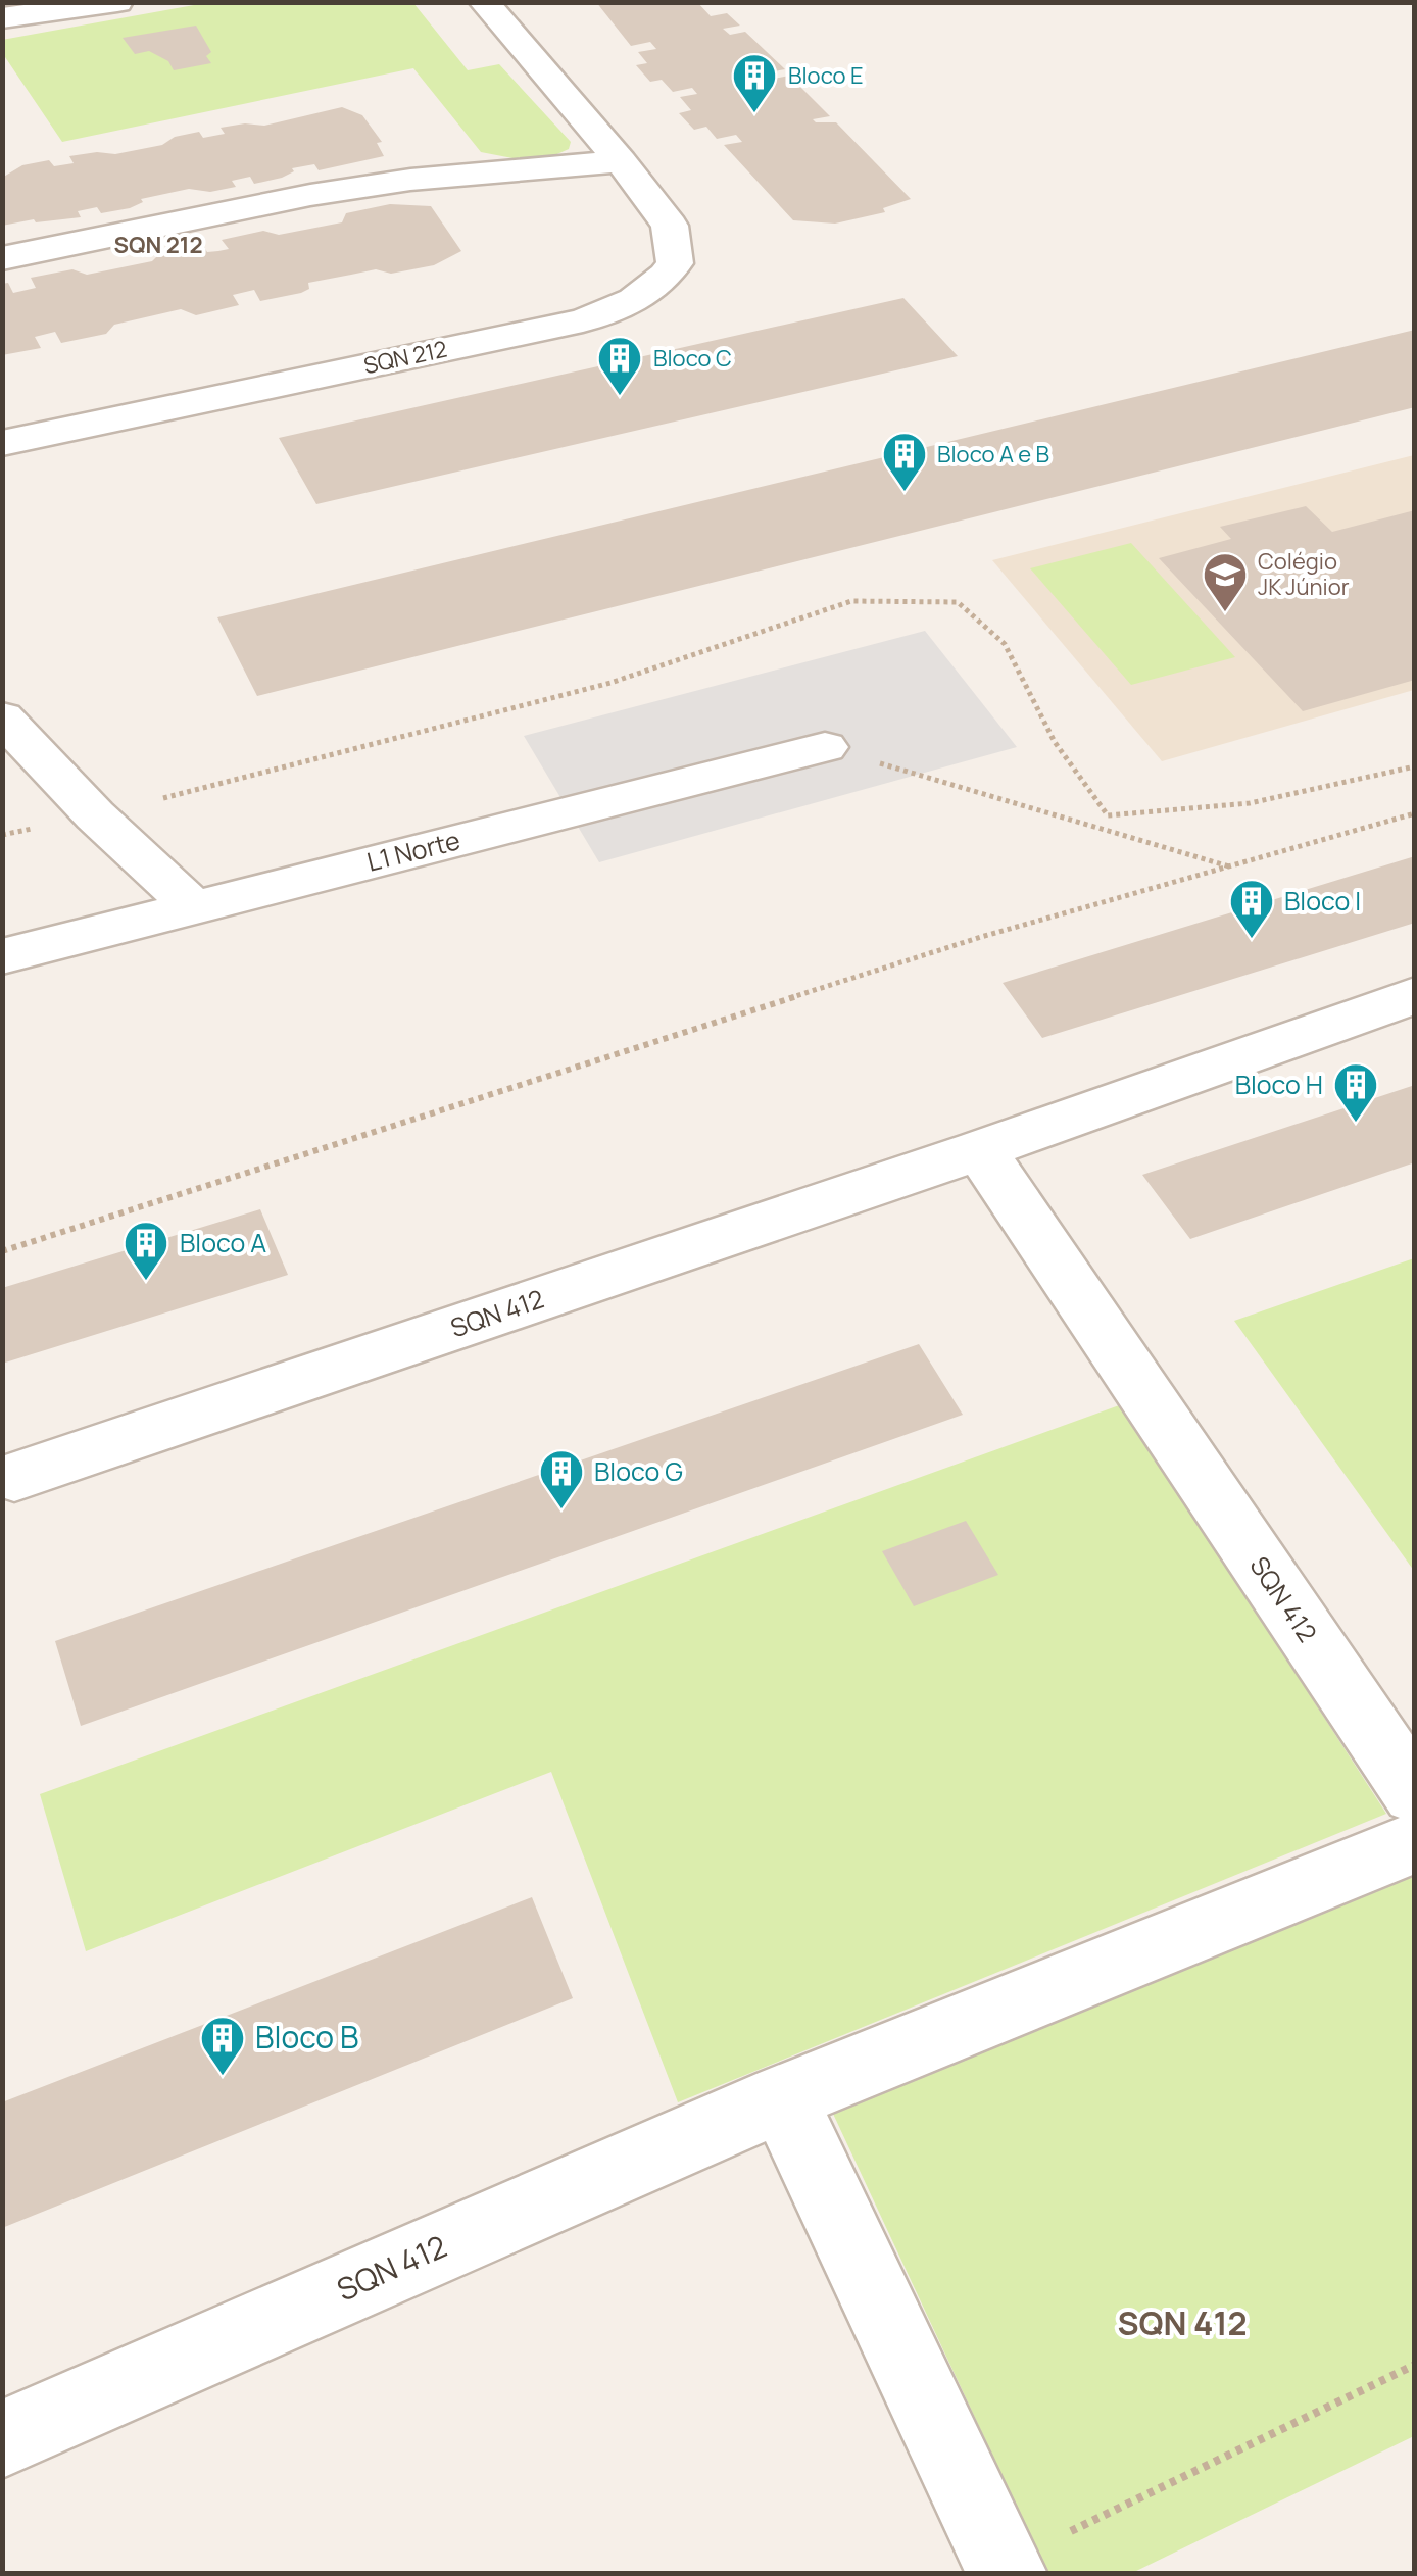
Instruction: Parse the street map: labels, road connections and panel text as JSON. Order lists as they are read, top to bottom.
{
  "streets": {
    "street": ["SQN 212", "L1 Norte", "SQN 412"]
  },
  "districts": ["SQN 212", "SQN 412"],
  "places": {
    "building": [
      "Bloco E",
      "Bloco C",
      "Bloco A e B",
      "Bloco I",
      "Bloco H",
      "Bloco A",
      "Bloco G",
      "Bloco B"
    ],
    "school or university": ["Colégio JK Júnior"]
  }
}
